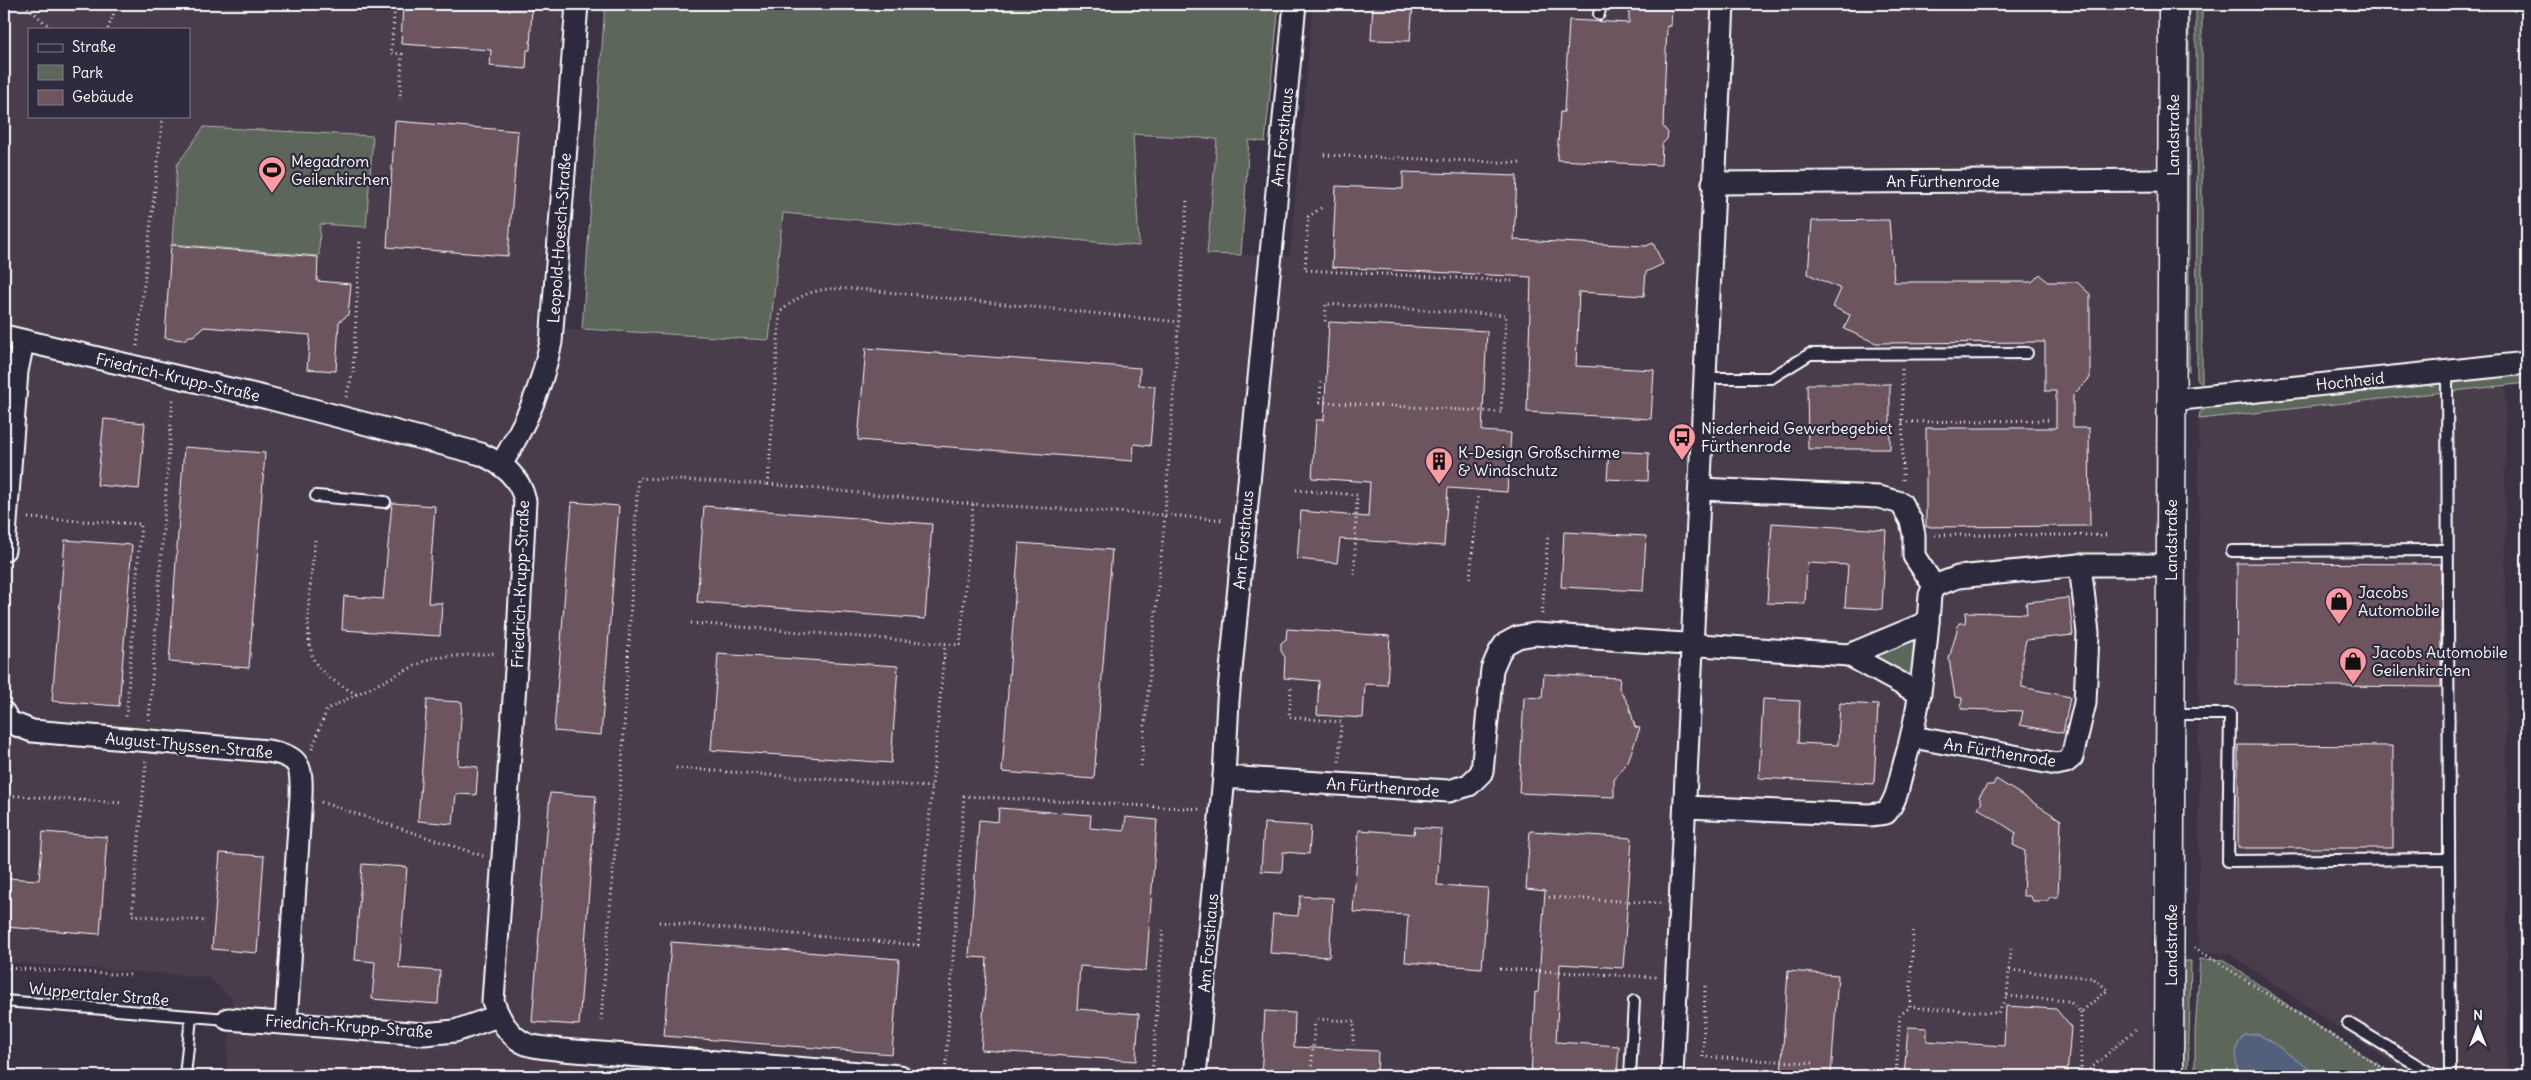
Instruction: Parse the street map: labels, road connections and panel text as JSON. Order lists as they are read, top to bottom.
{
  "streets": {
    "street": [
      "Landstraße",
      "Am Forsthaus",
      "An Fürthenrode",
      "Leopold-Hoesch-Straße",
      "Friedrich-Krupp-Straße",
      "Hochheid",
      "August-Thyssen-Straße"
    ],
    "lane": ["Wuppertaler Straße"]
  },
  "crossings": [
    ["Landstraße", "An Fürthenrode"],
    ["Landstraße", "Hochheid"],
    ["Am Forsthaus", "An Fürthenrode"],
    ["Leopold-Hoesch-Straße", "Friedrich-Krupp-Straße"],
    ["Friedrich-Krupp-Straße", "August-Thyssen-Straße"],
    ["Friedrich-Krupp-Straße", "Wuppertaler Straße"]
  ],
  "places": {
    "sports": ["Megadrom Geilenkirchen"],
    "bus stop": ["Niederheid Gewerbegebiet Fürthenrode"],
    "building": ["K-Design Großschirme & Windschutz"],
    "shop": ["Jacobs Automobile", "Jacobs Automobile Geilenkirchen"]
  },
  "legend": ["Straße", "Park", "Gebäude"],
  "north": "top"
}
